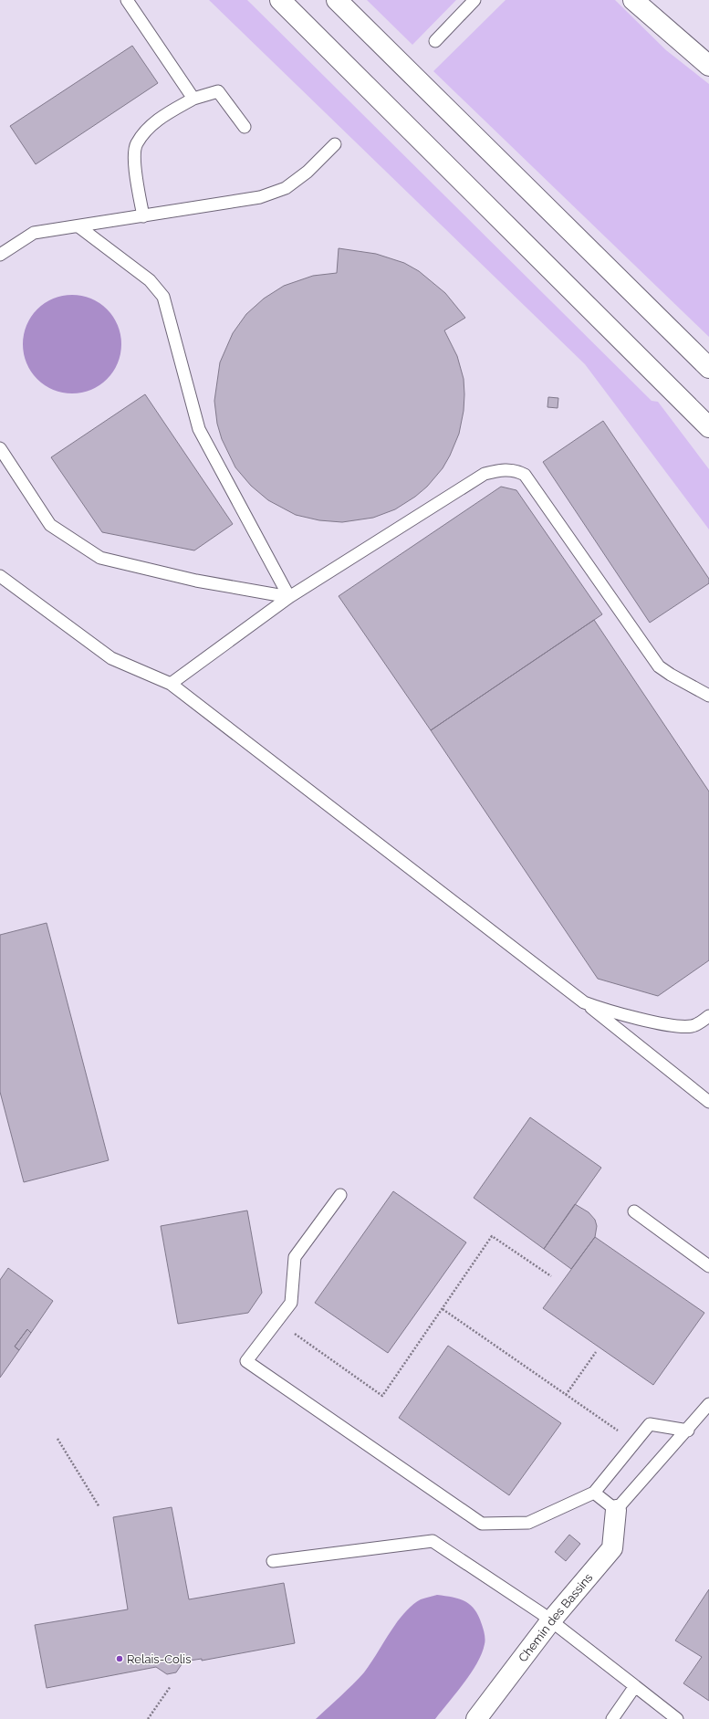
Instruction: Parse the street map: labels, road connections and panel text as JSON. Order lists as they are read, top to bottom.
{
  "streets": {
    "main road": ["Chemin des Bassins"]
  },
  "places": ["Relais-Colis"]
}
